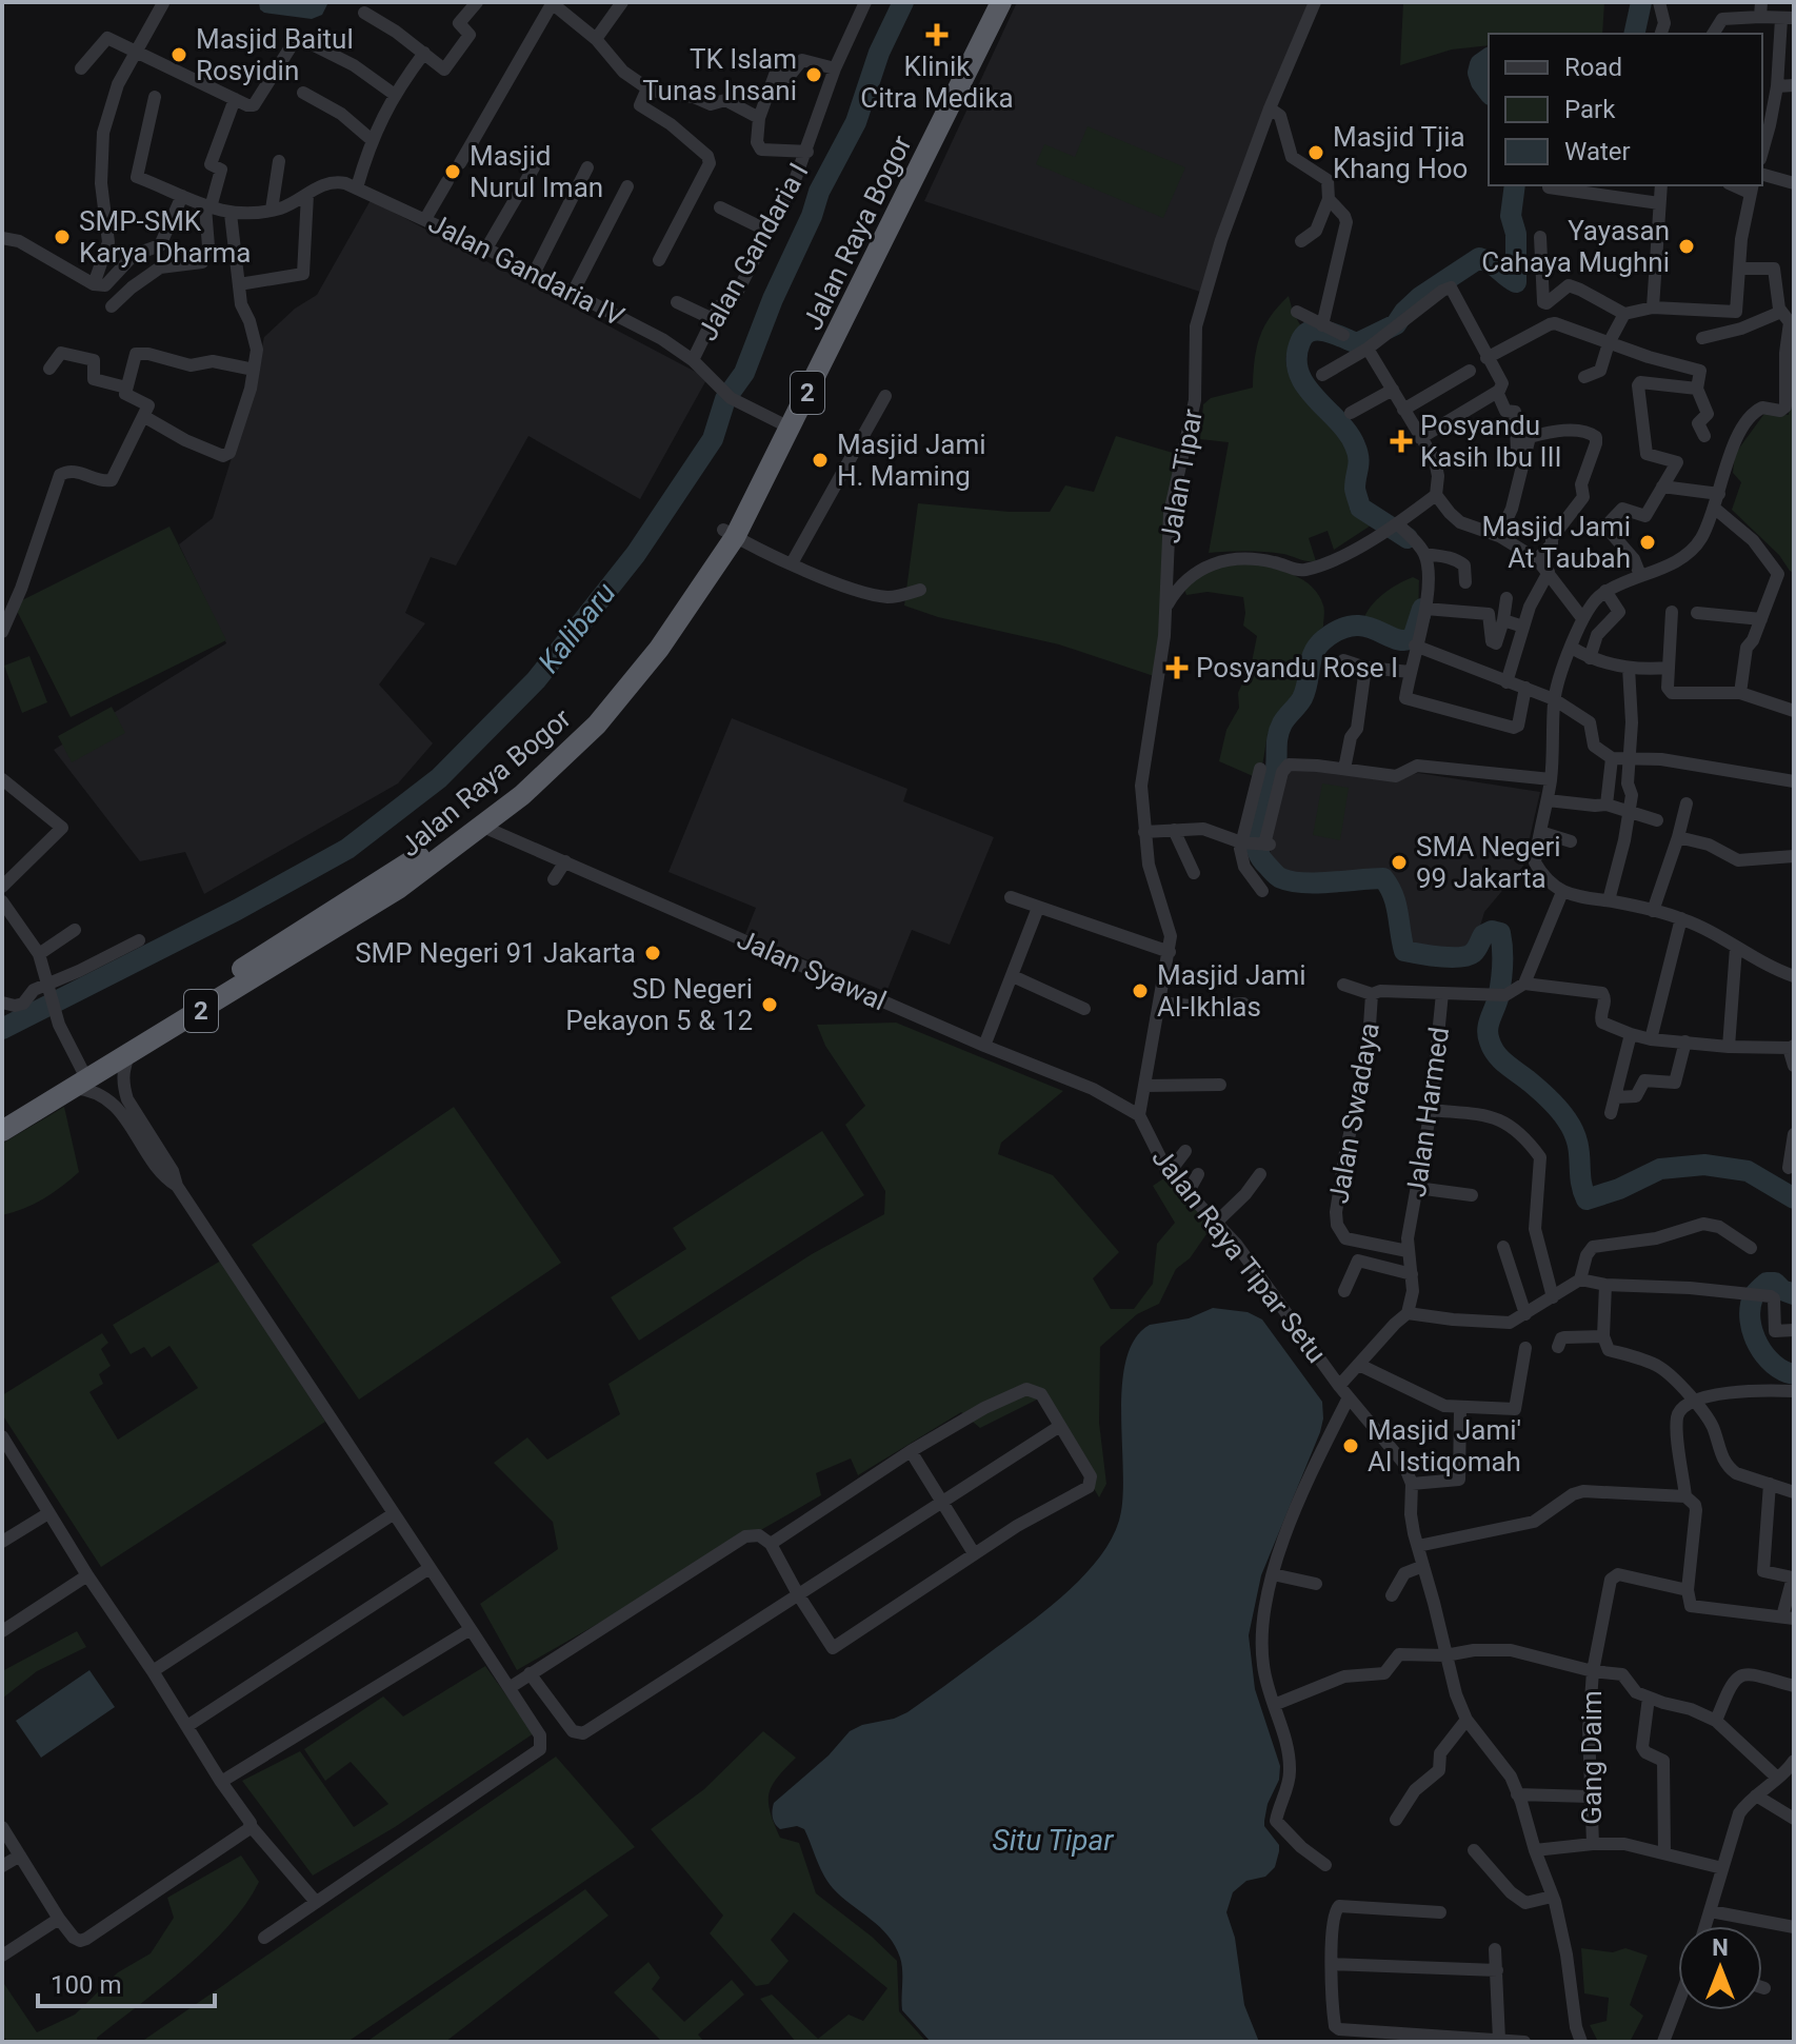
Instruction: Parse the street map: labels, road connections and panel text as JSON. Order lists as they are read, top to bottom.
{
  "streets": {
    "highway": ["Jalan Raya Bogor", "2"],
    "street": [
      "Jalan Gandaria I",
      "Jalan Gandaria IV",
      "Jalan Tipar",
      "Jalan Syawal",
      "Jalan Harmed",
      "Jalan Swadaya",
      "Jalan Raya Tipar Setu",
      "Gang Daim"
    ]
  },
  "crossings": [
    ["Jalan Raya Bogor", "Jalan Gandaria IV"],
    ["Jalan Raya Bogor", "Jalan Syawal"],
    ["Jalan Gandaria I", "Jalan Gandaria IV"],
    ["Jalan Tipar", "Jalan Syawal"],
    ["Jalan Tipar", "Jalan Raya Tipar Setu"],
    ["Jalan Syawal", "Jalan Raya Tipar Setu"],
    ["Jalan Harmed", "Jalan Swadaya"]
  ],
  "water": ["Kalibaru", "Situ Tipar"],
  "places": {
    "health": ["Klinik Citra Medika", "Posyandu Kasih Ibu III", "Posyandu Rose I"],
    "other": [
      "Masjid Baitul Rosyidin",
      "TK Islam Tunas Insani",
      "Masjid Tjia Khang Hoo",
      "Masjid Nurul Iman",
      "SMP-SMK Karya Dharma",
      "Yayasan Cahaya Mughni",
      "Masjid Jami H. Maming",
      "Masjid Jami At Taubah",
      "SMA Negeri 99 Jakarta",
      "SMP Negeri 91 Jakarta",
      "Masjid Jami Al-Ikhlas",
      "SD Negeri Pekayon 5 & 12",
      "Masjid Jami' Al Istiqomah"
    ]
  },
  "legend": ["Road", "Park", "Water"],
  "scale_bar": "100 m",
  "north": "top"
}
